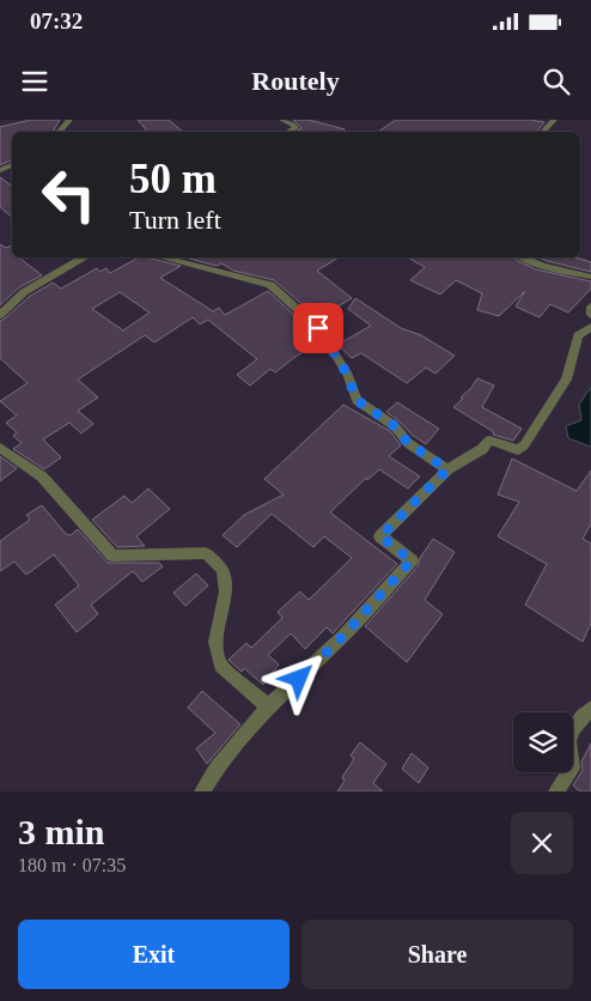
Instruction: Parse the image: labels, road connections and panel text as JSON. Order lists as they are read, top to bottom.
{
  "page": {
    "status": "07:32",
    "header": "Routely",
    "turn": ["50 m", "Turn left"],
    "heading": ["3 min", "180 m · 07:35"],
    "buttons": ["Exit", "Share"]
  }
}
